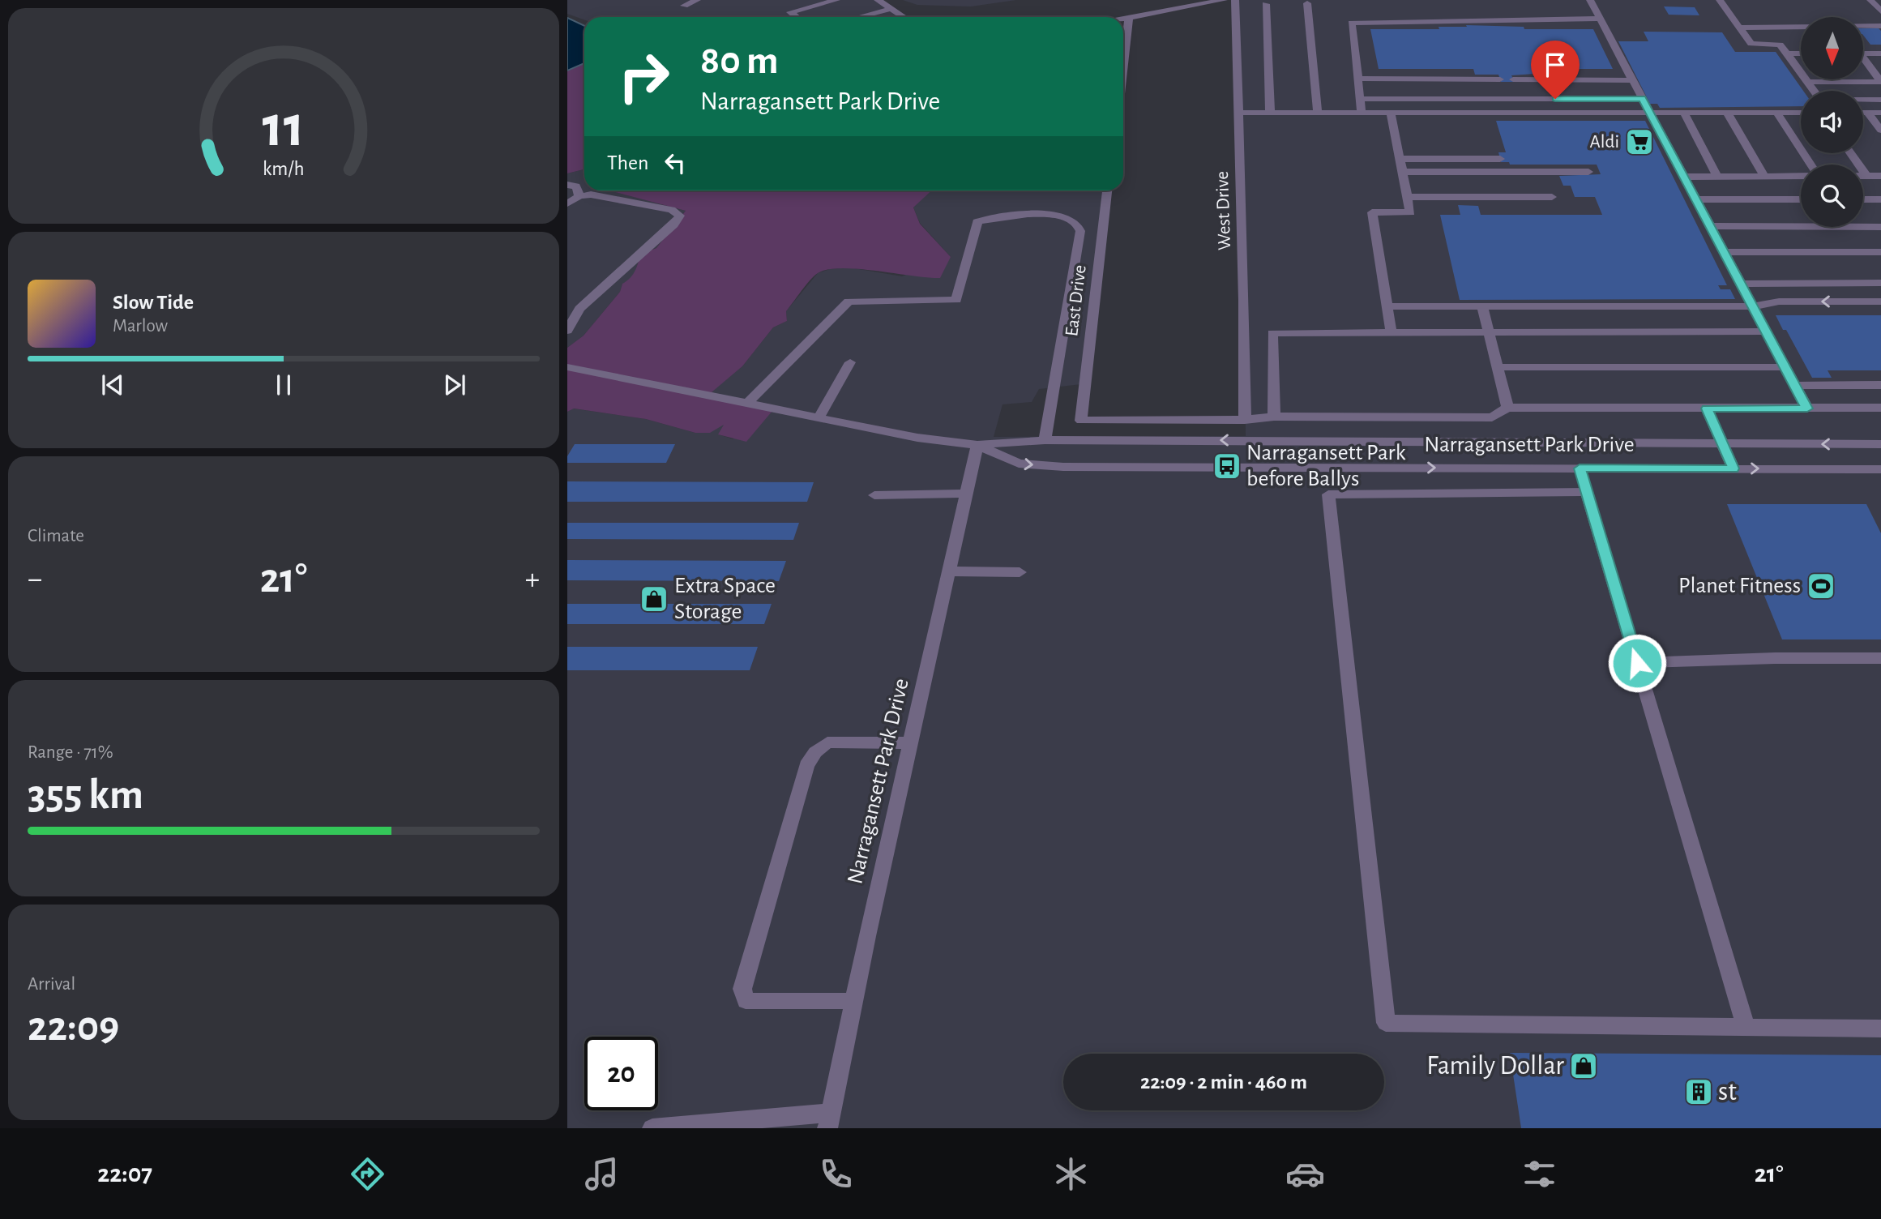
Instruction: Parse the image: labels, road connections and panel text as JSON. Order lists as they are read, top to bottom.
{
  "streets": {
    "street": ["West Drive", "East Drive", "Narragansett Park Drive"]
  },
  "crossings": [
    ["West Drive", "East Drive"]
  ],
  "places": {
    "supermarket": ["Aldi"],
    "bus stop": ["Narragansett Park before Ballys"],
    "sports": ["Planet Fitness"],
    "shop": ["Extra Space Storage", "Family Dollar"],
    "building": ["st"]
  },
  "north": "bottom",
  "page": {
    "turn": ["80 m", "Narragansett Park Drive"],
    "then": "Then",
    "song": ["Slow Tide", "Marlow"],
    "tile": [
      "Climate",
      ["Range · 71%", "355 km"],
      ["Arrival", "22:09"]
    ],
    "heat": ["−", "21°", "+"],
    "limit": "20",
    "trip": "22:09 · 2 min · 460 m",
    "tabs": ["22:07", "21°"],
    "gauge": ["11", "km/h"]
  }
}
